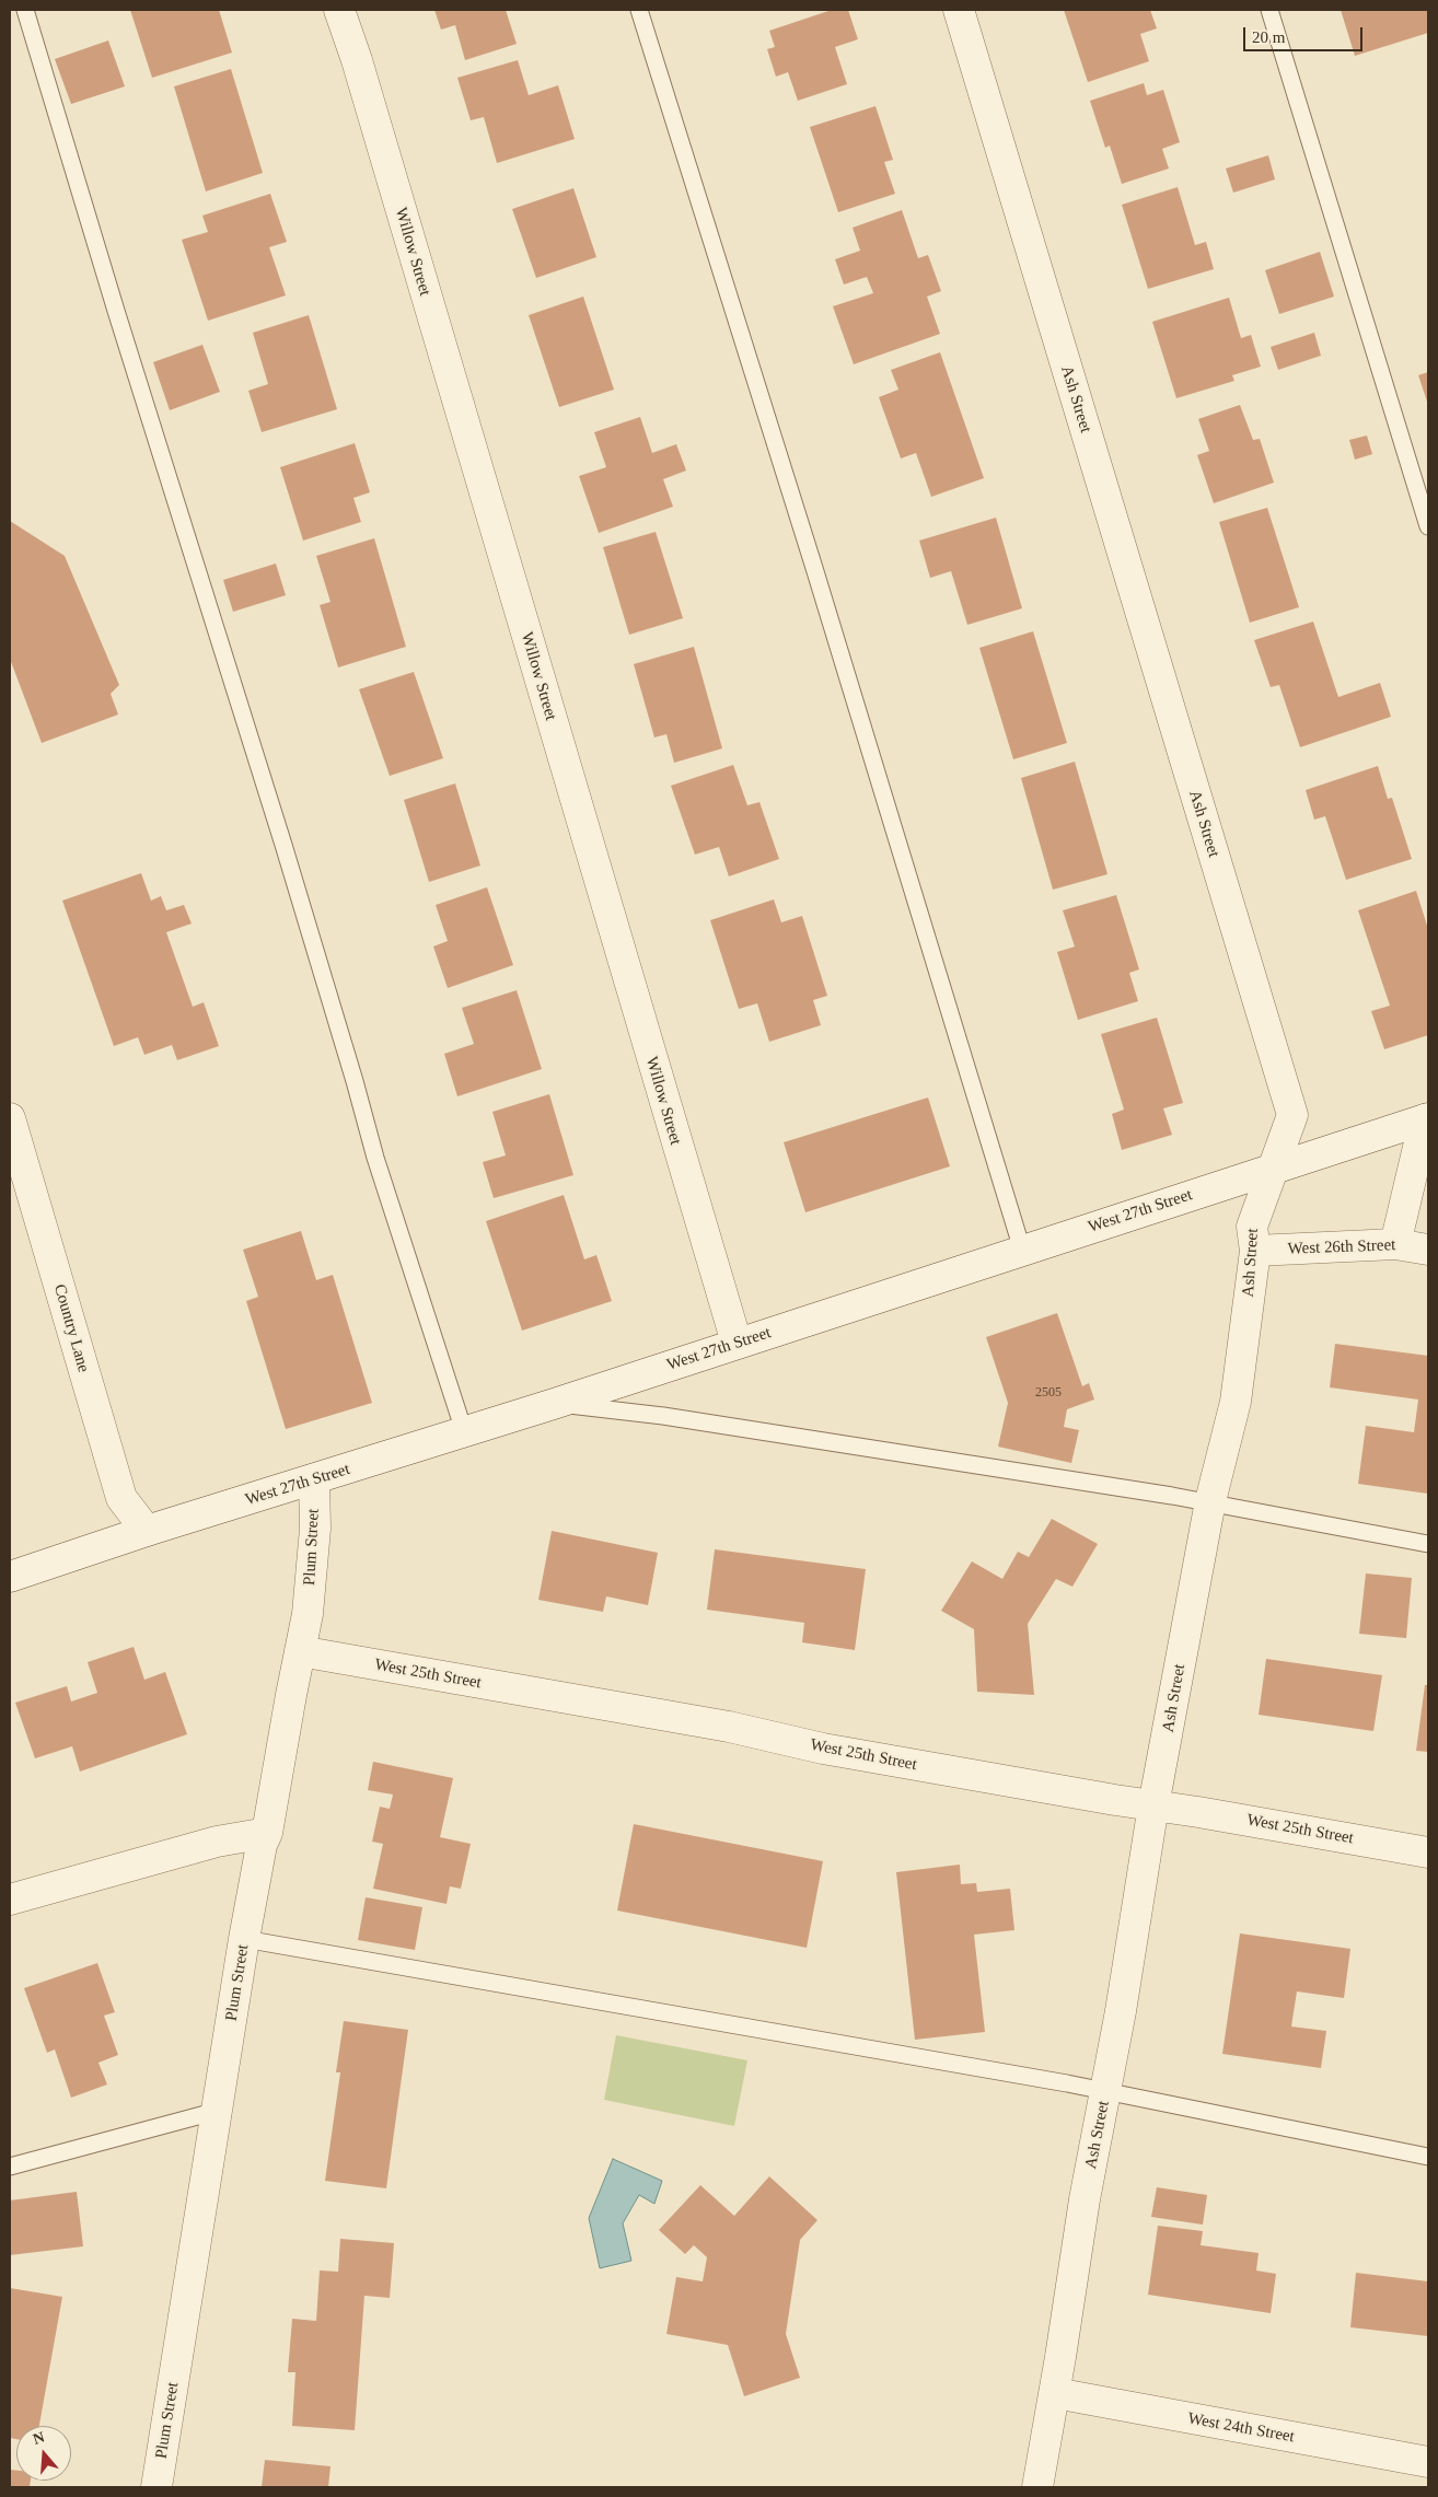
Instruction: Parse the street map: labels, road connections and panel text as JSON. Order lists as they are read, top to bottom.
{
  "streets": {
    "street": [
      "Willow Street",
      "Ash Street",
      "West 27th Street",
      "West 26th Street",
      "Country Lane",
      "Plum Street",
      "West 25th Street",
      "West 24th Street"
    ]
  },
  "crossings": [
    ["Willow Street", "West 27th Street"],
    ["Ash Street", "West 27th Street"],
    ["Ash Street", "West 26th Street"],
    ["Ash Street", "West 25th Street"],
    ["Ash Street", "West 24th Street"],
    ["West 27th Street", "Country Lane"],
    ["West 27th Street", "Plum Street"],
    ["Plum Street", "West 25th Street"]
  ],
  "house_numbers": ["2505"],
  "scale_bar": "20 m",
  "north": "top"
}
